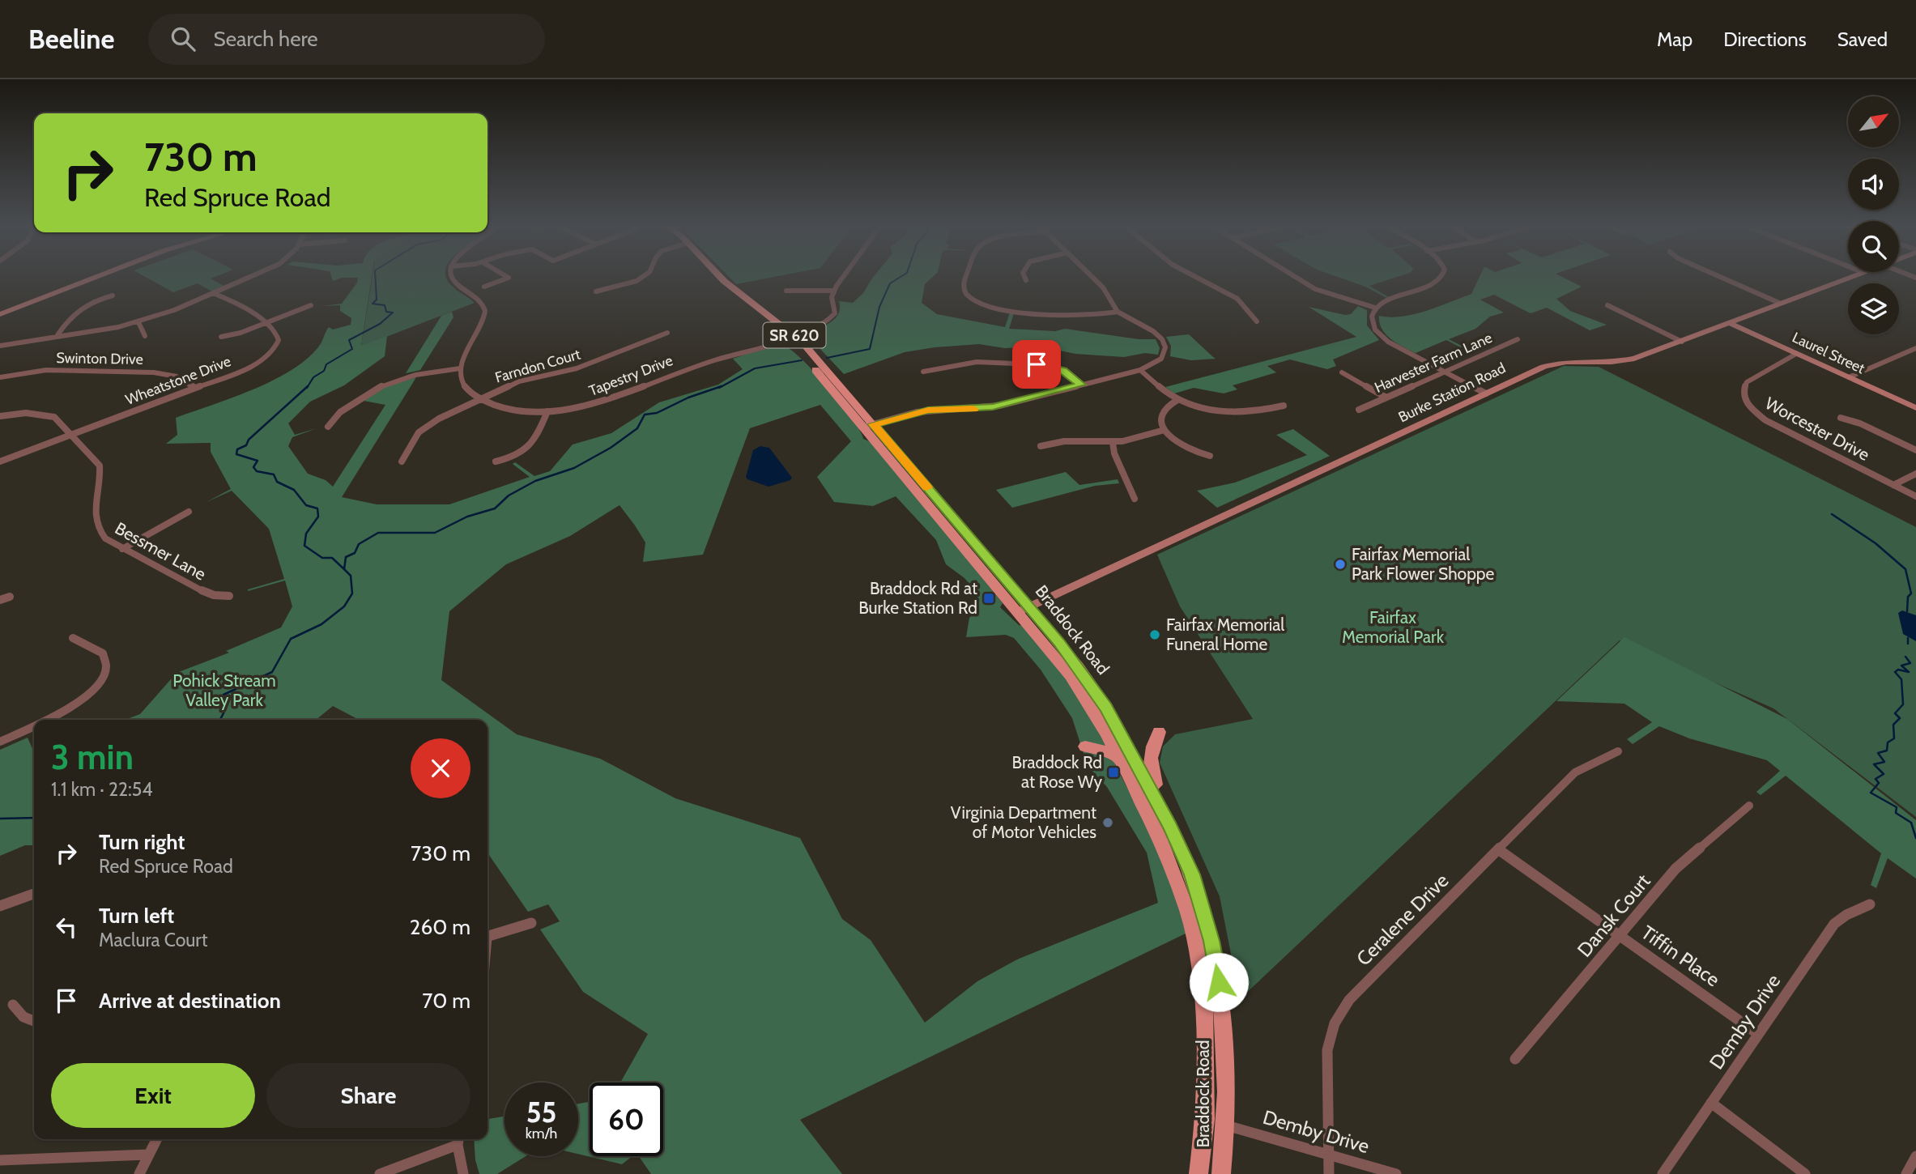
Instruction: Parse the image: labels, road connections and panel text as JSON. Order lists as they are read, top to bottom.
{
  "streets": {
    "main road": ["SR 620", "Braddock Road"],
    "street": [
      "Laurel Street",
      "Swinton Drive",
      "Harvester Farm Lane",
      "Farndon Court",
      "Tapestry Drive",
      "Wheatstone Drive",
      "Burke Station Road",
      "Worcester Drive",
      "Bessmer Lane",
      "Dansk Court",
      "Ceralene Drive",
      "Tiffin Place",
      "Demby Drive"
    ]
  },
  "crossings": [
    ["Laurel Street", "Burke Station Road"],
    ["Laurel Street", "Worcester Drive"],
    ["Swinton Drive", "Wheatstone Drive"],
    ["Farndon Court", "Tapestry Drive"],
    ["Tapestry Drive", "Braddock Road"],
    ["Wheatstone Drive", "Bessmer Lane"],
    ["Burke Station Road", "Braddock Road"],
    ["Braddock Road", "Demby Drive"],
    ["Dansk Court", "Tiffin Place"],
    ["Ceralene Drive", "Tiffin Place"],
    ["Ceralene Drive", "Demby Drive"],
    ["Tiffin Place", "Demby Drive"]
  ],
  "parks": ["Fairfax Memorial Park", "Pohick Stream Valley Park"],
  "places": {
    "other": ["Fairfax Memorial Park Flower Shoppe", "Fairfax Memorial Funeral Home", "Virginia Department of Motor Vehicles"],
    "transit": ["Braddock Rd at Burke Station Rd", "Braddock Rd at Rose Wy"]
  },
  "north": "top right",
  "page": {
    "header": "Beeline",
    "search": "Search here",
    "nav": ["Map", "Directions", "Saved"],
    "turn": ["730 m", "Red Spruce Road"],
    "heading": ["3 min", "1.1 km · 22:54"],
    "list": [
      {
        "name": "Turn right",
        "note": "Red Spruce Road",
        "value": "730 m"
      },
      {
        "name": "Turn left",
        "note": "Maclura Court",
        "value": "260 m"
      },
      {
        "name": "Arrive at destination",
        "value": "70 m"
      }
    ],
    "buttons": ["Exit", "Share"],
    "speed": "55 km/h",
    "limit": "60"
  }
}
